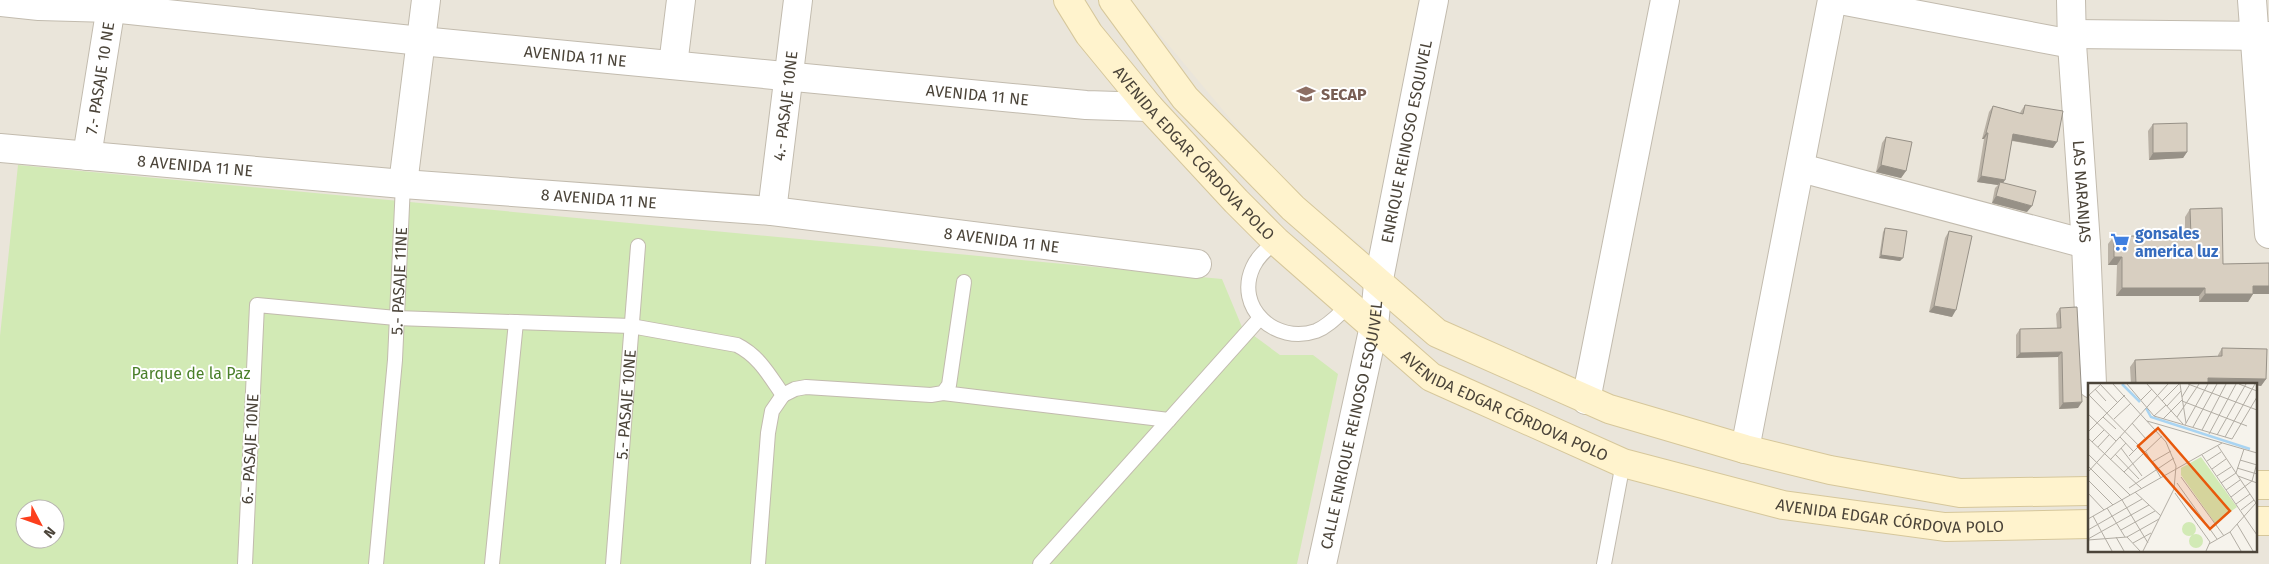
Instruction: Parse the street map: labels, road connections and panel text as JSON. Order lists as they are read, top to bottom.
{
  "streets": {
    "main road": ["AVENIDA EDGAR CÓRDOVA POLO"],
    "street": [
      "AVENIDA 11 NE",
      "7.- PASAJE 10 NE",
      "4.- PASAJE 10NE",
      "ENRIQUE REINOSO ESQUIVEL",
      "8 AVENIDA 11 NE",
      "LAS NARANJAS",
      "5.- PASAJE 11NE",
      "CALLE ENRIQUE REINOSO ESQUIVEL"
    ],
    "lane": ["5.- PASAJE 10NE", "6.- PASAJE 10NE"]
  },
  "crossings": [
    ["AVENIDA 11 NE", "7.- PASAJE 10 NE"],
    ["AVENIDA 11 NE", "4.- PASAJE 10NE"],
    ["AVENIDA 11 NE", "AVENIDA EDGAR CÓRDOVA POLO"],
    ["AVENIDA 11 NE", "5.- PASAJE 11NE"],
    ["7.- PASAJE 10 NE", "8 AVENIDA 11 NE"],
    ["4.- PASAJE 10NE", "8 AVENIDA 11 NE"],
    ["ENRIQUE REINOSO ESQUIVEL", "AVENIDA EDGAR CÓRDOVA POLO"],
    ["ENRIQUE REINOSO ESQUIVEL", "CALLE ENRIQUE REINOSO ESQUIVEL"],
    ["AVENIDA EDGAR CÓRDOVA POLO", "CALLE ENRIQUE REINOSO ESQUIVEL"],
    ["8 AVENIDA 11 NE", "5.- PASAJE 11NE"],
    ["5.- PASAJE 11NE", "6.- PASAJE 10NE"]
  ],
  "parks": ["Parque de la Paz"],
  "places": {
    "school or university": ["SECAP"],
    "supermarket": ["gonsales america luz"]
  },
  "north": "bottom right"
}
